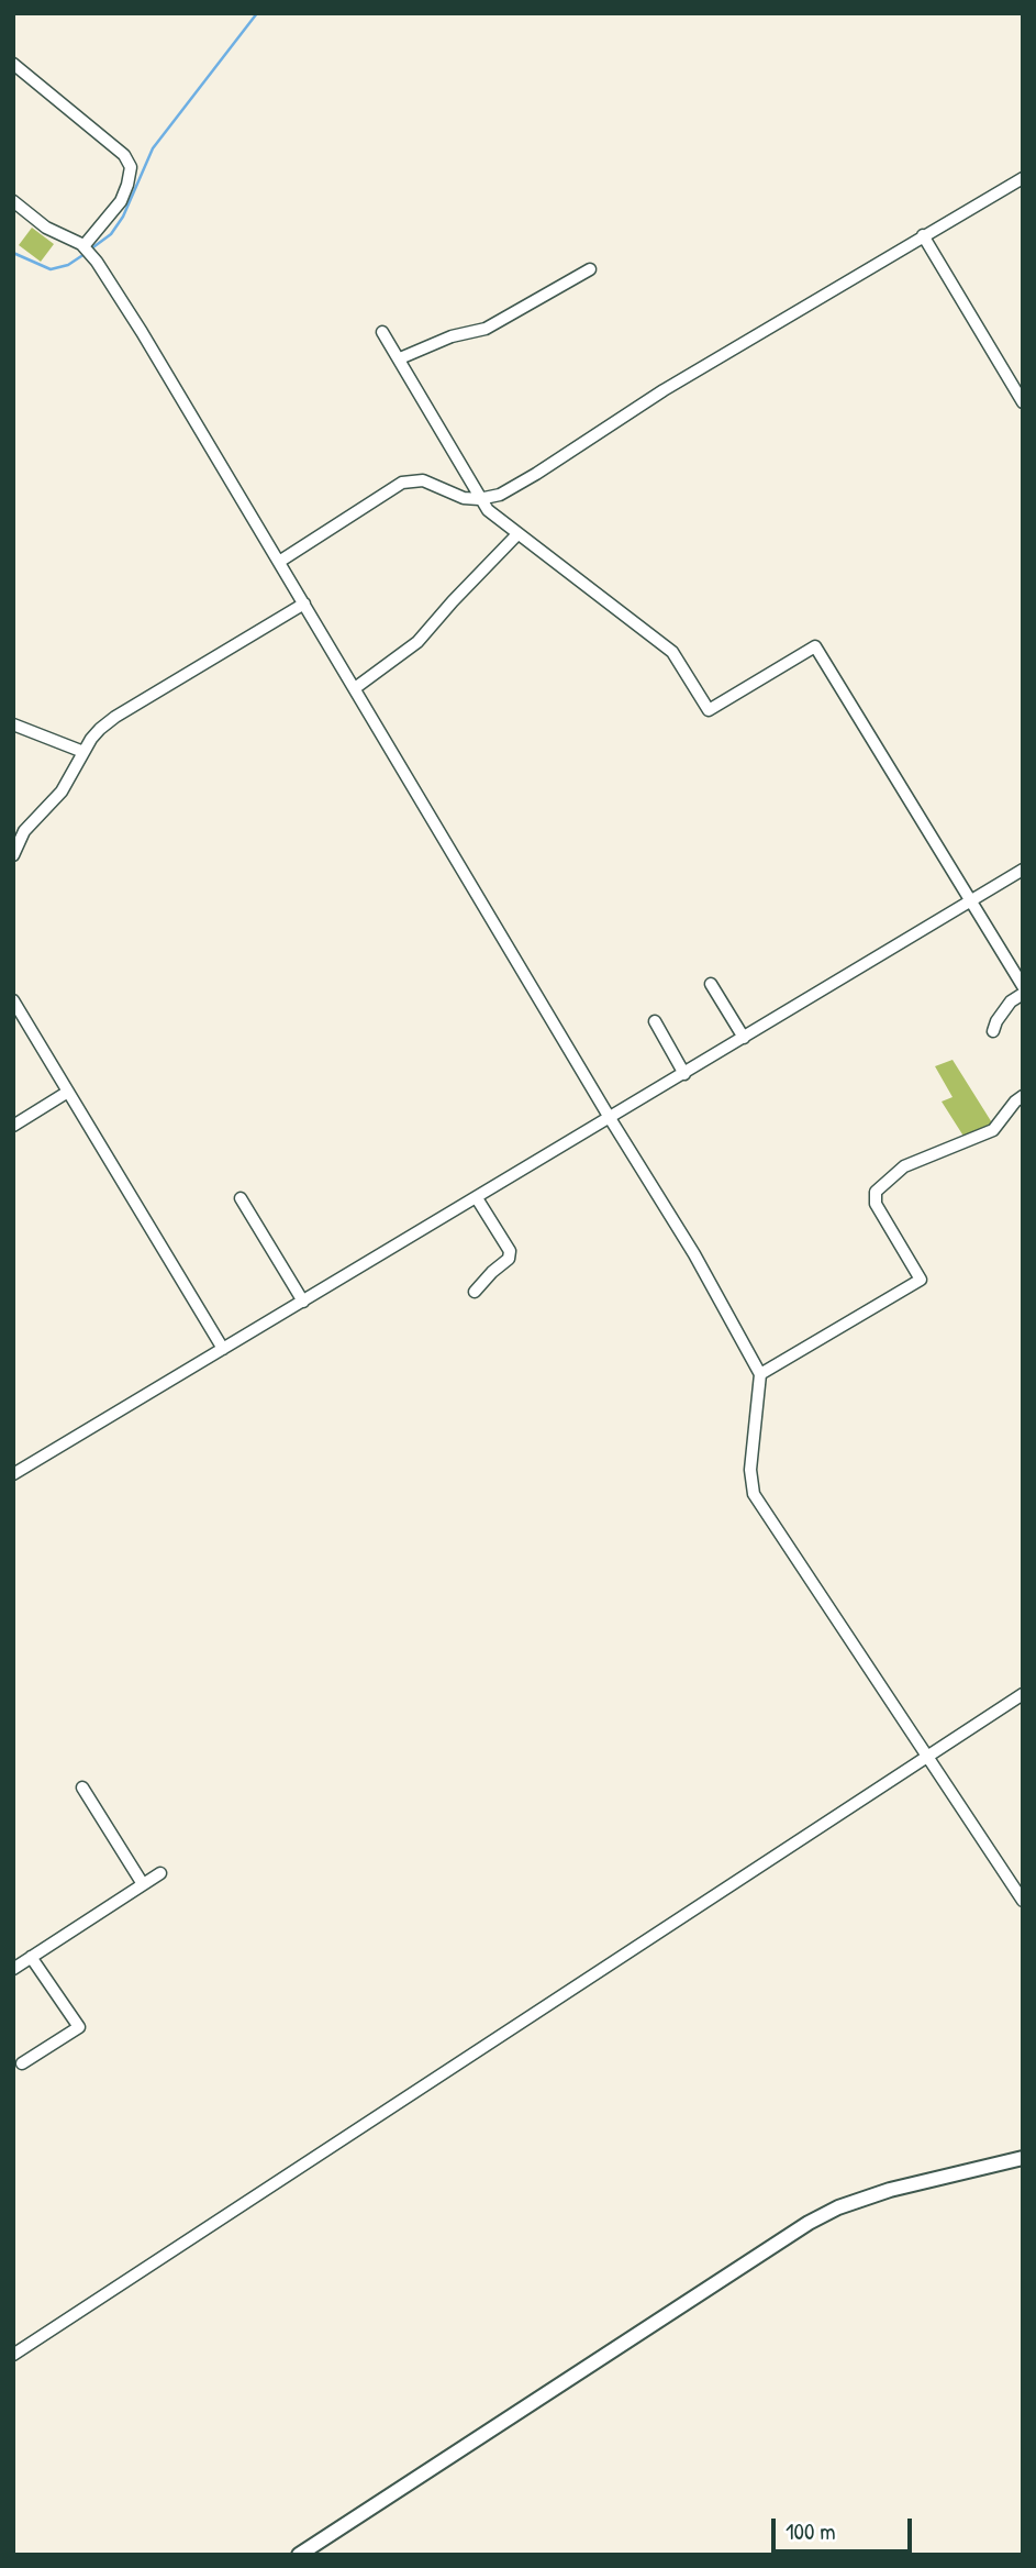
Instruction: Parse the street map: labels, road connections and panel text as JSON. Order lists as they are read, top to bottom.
{
  "scale_bar": "100 m"
}
